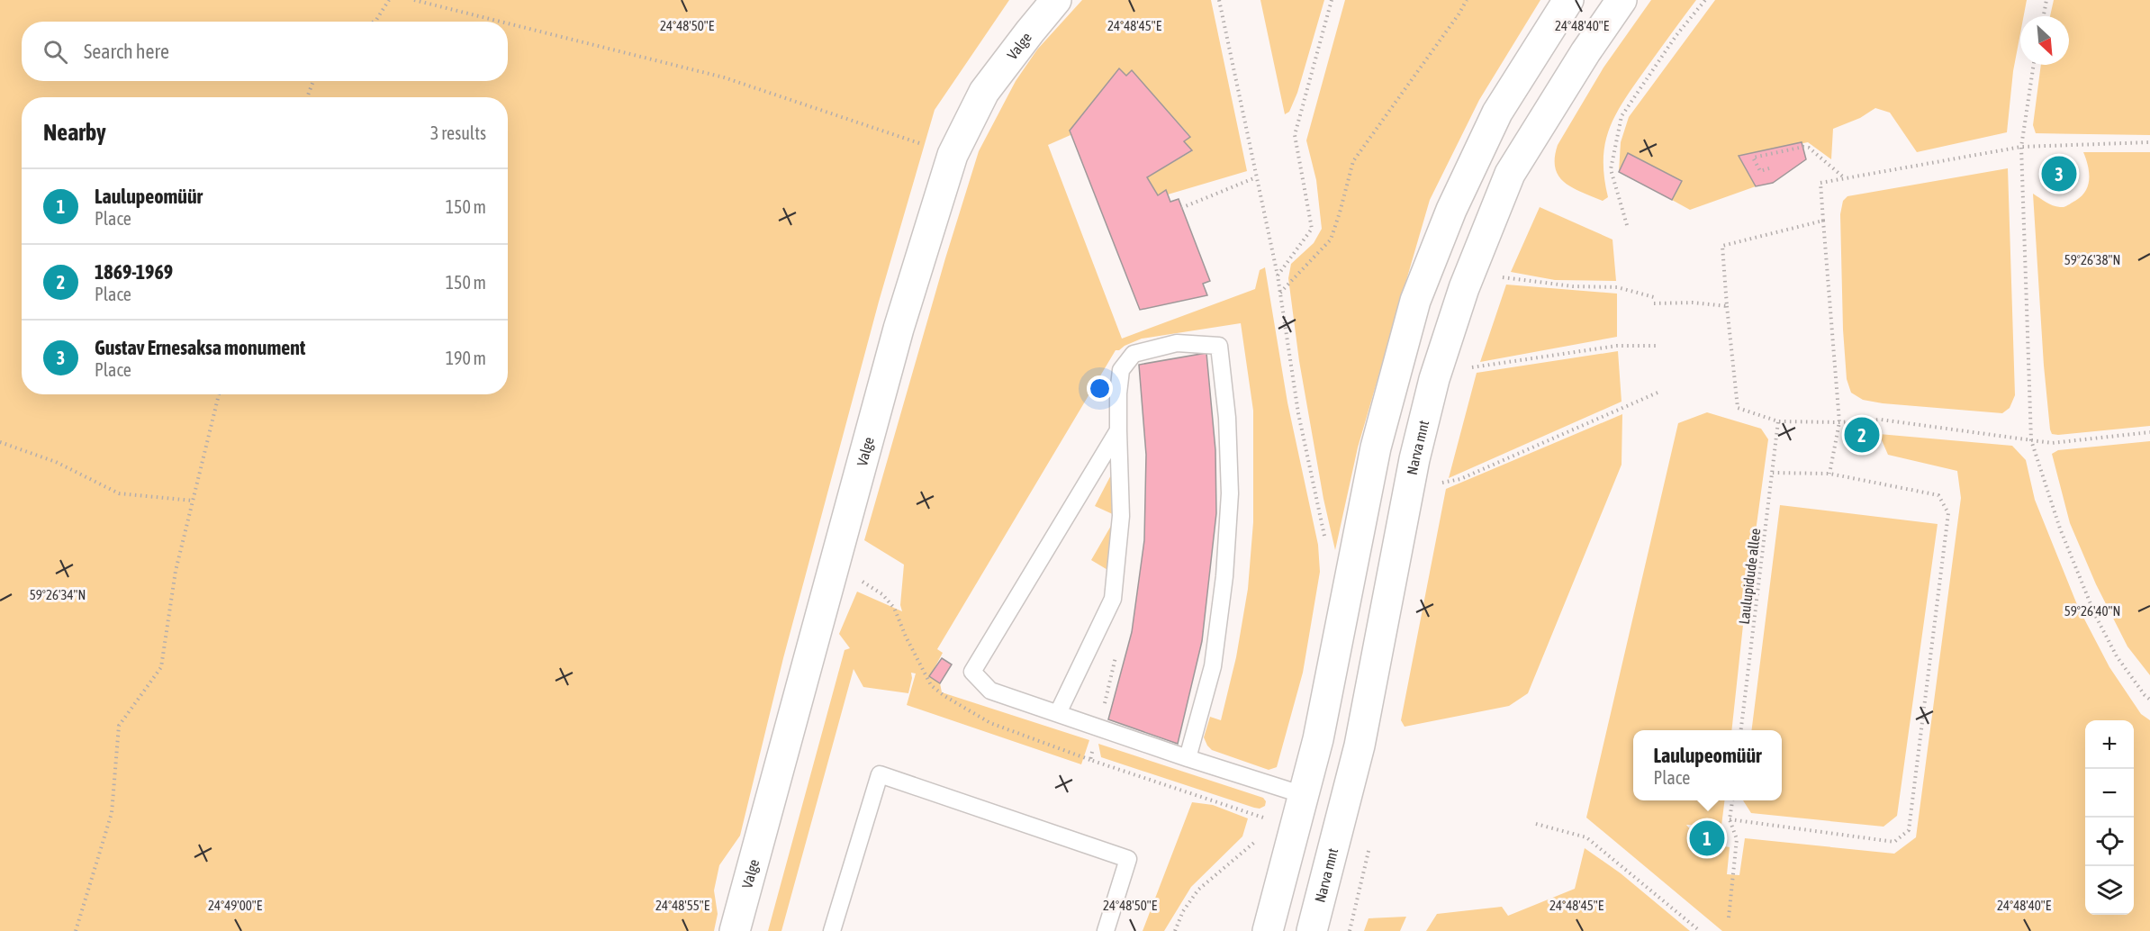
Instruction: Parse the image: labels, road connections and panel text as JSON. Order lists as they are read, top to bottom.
{
  "streets": {
    "main road": ["Valge", "Narva mnt"],
    "path": ["Laulupidude allee"]
  },
  "north": "bottom right",
  "page": {
    "search": "Search here",
    "heading": ["Nearby", "3 results"],
    "pins": ["3", "2", "1"],
    "list": [
      {
        "mark": "1",
        "name": "Laulupeomüür",
        "note": "Place",
        "value": "150 m"
      },
      {
        "mark": "2",
        "name": "1869-1969",
        "note": "Place",
        "value": "150 m"
      },
      {
        "mark": "3",
        "name": "Gustav Ernesaksa monument",
        "note": "Place",
        "value": "190 m"
      }
    ],
    "map_buttons": ["+", "−"],
    "popup": ["Laulupeomüür", "Place"]
  },
  "coordinates": [
    "24°48'50\"E",
    "24°48'45\"E",
    "24°48'40\"E",
    "59°26'38\"N",
    "59°26'34\"N",
    "59°26'40\"N",
    "24°49'00\"E",
    "24°48'55\"E"
  ]
}
